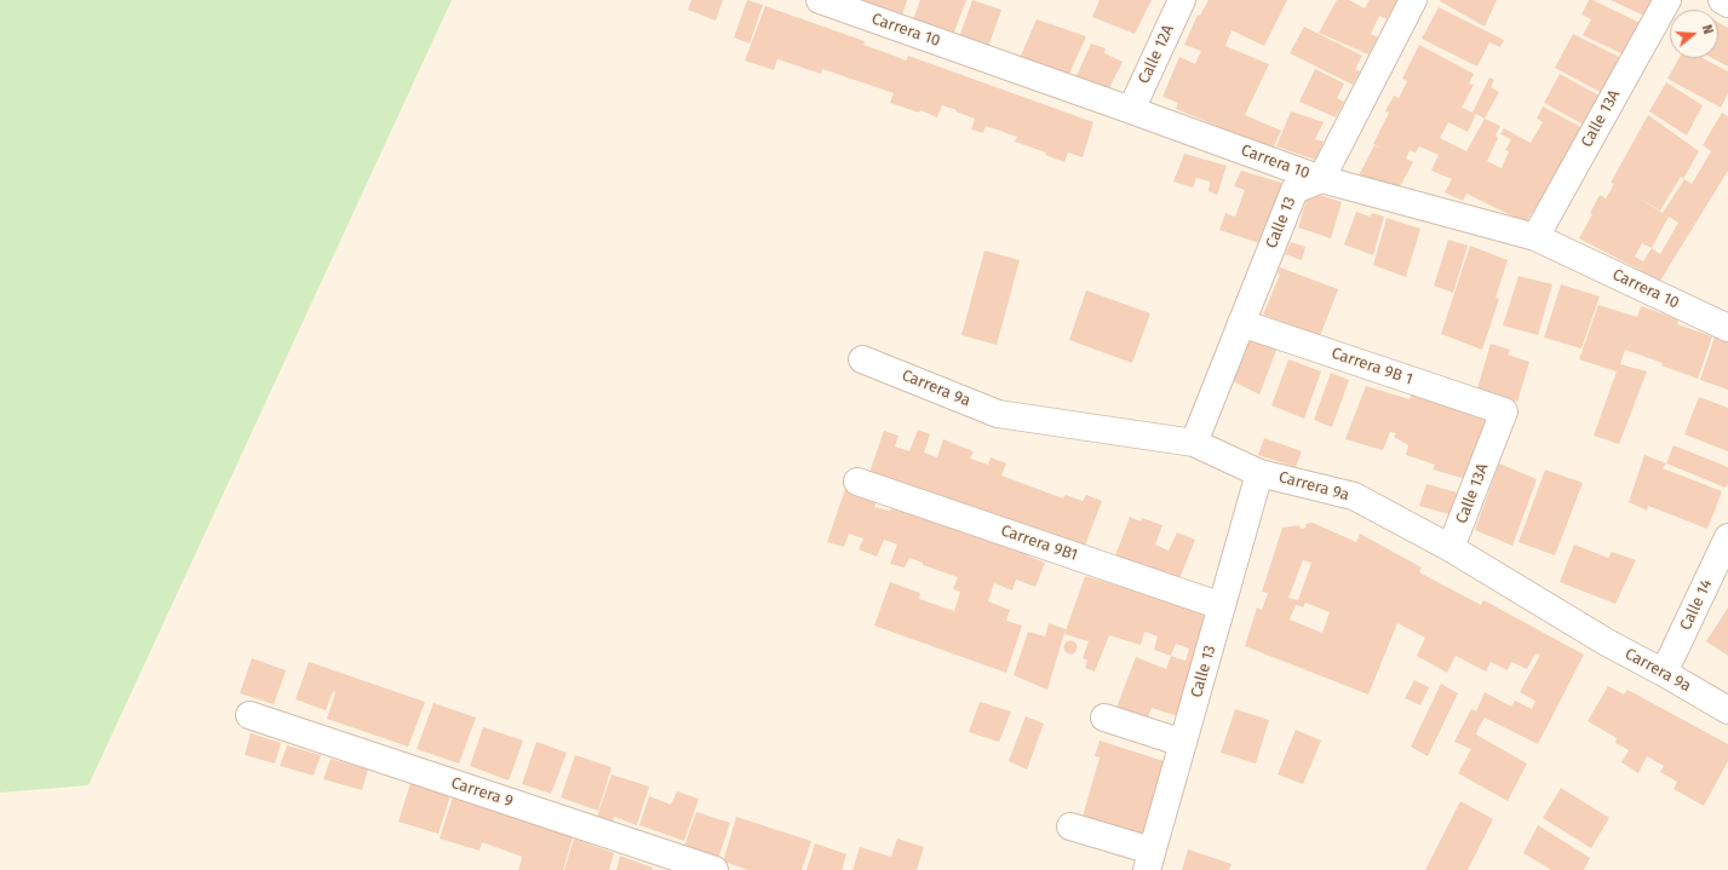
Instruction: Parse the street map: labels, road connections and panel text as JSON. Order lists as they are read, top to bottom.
{
  "streets": {
    "street": [
      "Carrera 10",
      "Calle 12A",
      "Calle 13A",
      "Calle 13",
      "Carrera 9B 1",
      "Carrera 9a",
      "Carrera 9B1",
      "Calle 14",
      "Carrera 9"
    ]
  },
  "crossings": [
    ["Carrera 10", "Calle 12A"],
    ["Carrera 10", "Calle 13A"],
    ["Carrera 10", "Calle 13"],
    ["Calle 13A", "Carrera 9B 1"],
    ["Calle 13A", "Carrera 9a"],
    ["Calle 13", "Carrera 9B 1"],
    ["Calle 13", "Carrera 9a"],
    ["Calle 13", "Carrera 9B1"],
    ["Carrera 9a", "Calle 14"]
  ],
  "north": "right"
}
